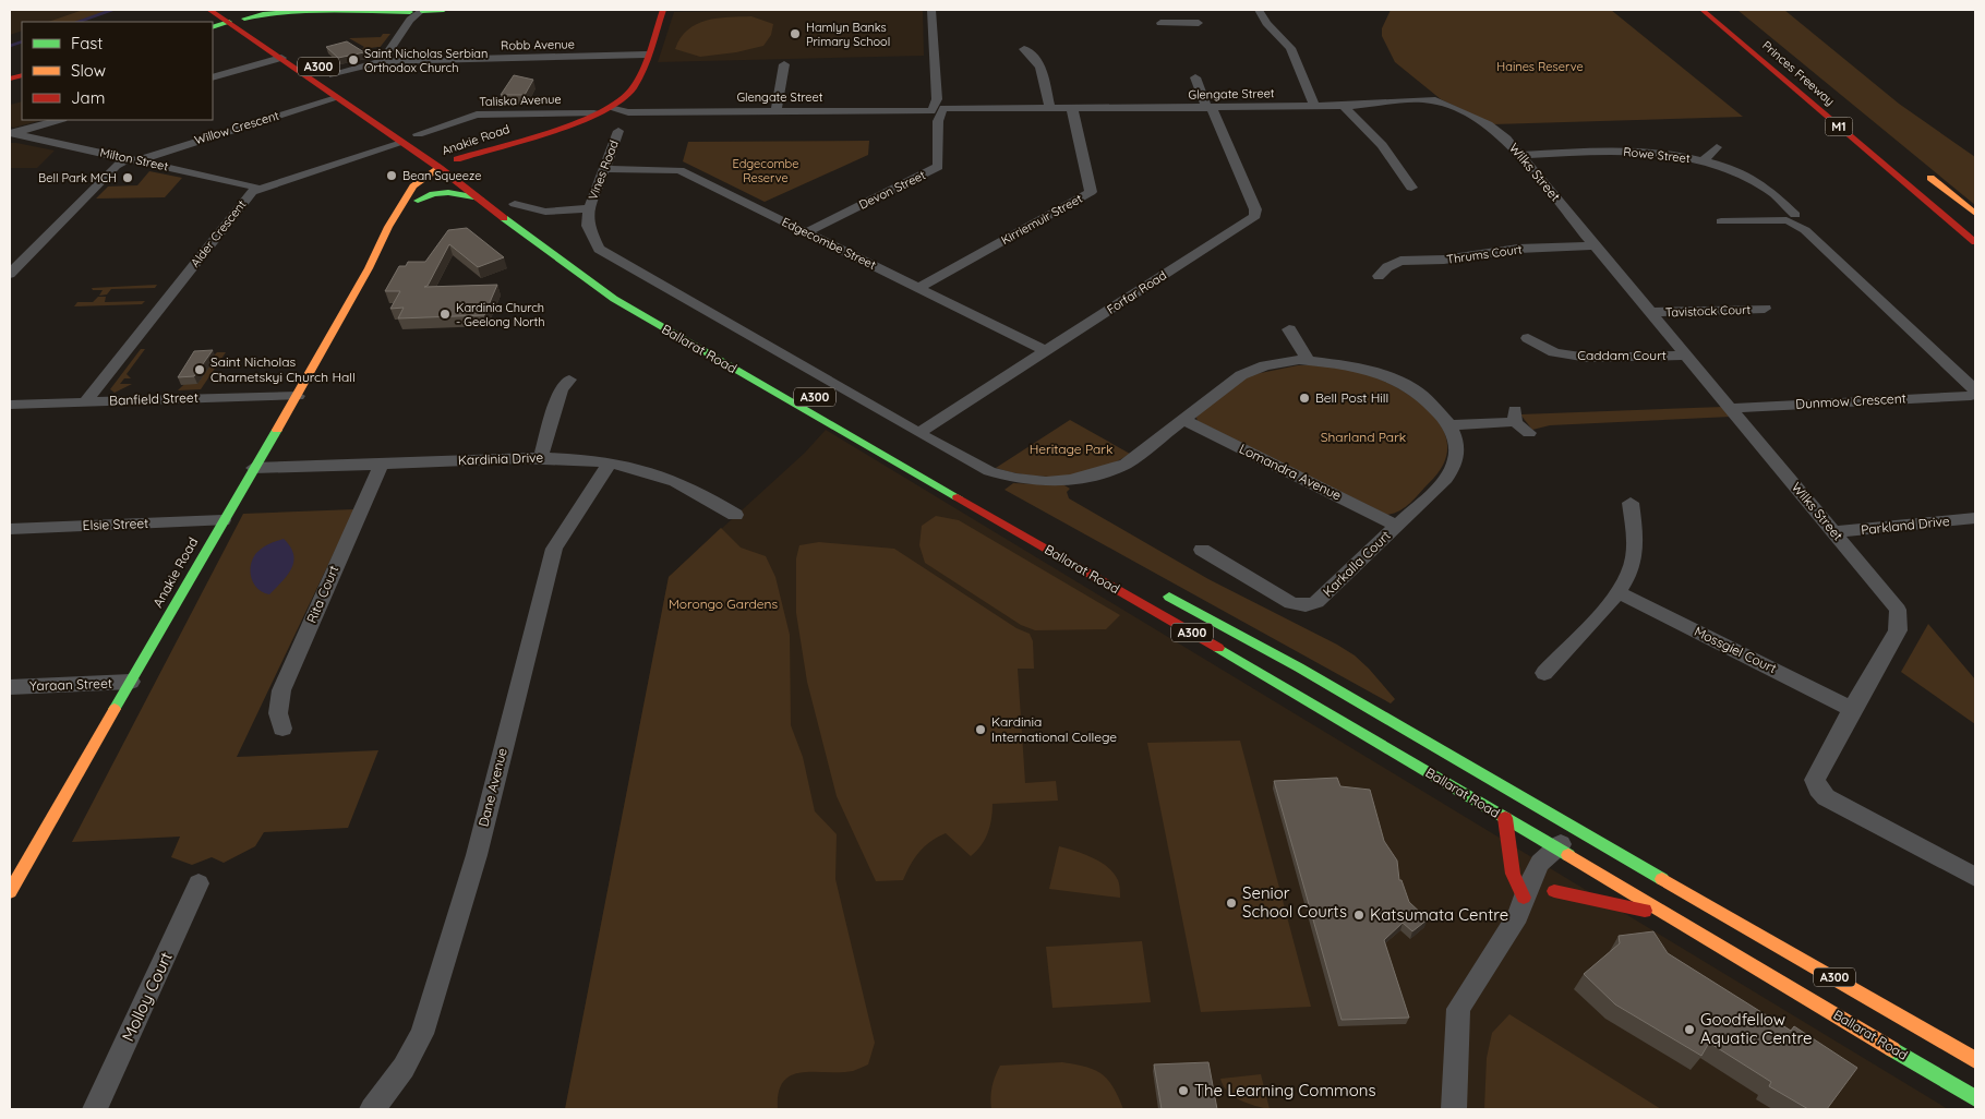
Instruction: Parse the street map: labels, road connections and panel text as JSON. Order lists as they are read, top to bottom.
{
  "streets": {
    "main road": [
      "A300",
      "Princes Freeway",
      "M1",
      "Anakie Road",
      "Ballarat Road"
    ],
    "street": [
      "Robb Avenue",
      "Glengate Street",
      "Taliska Avenue",
      "Willow Crescent",
      "Rowe Street",
      "Milton Street",
      "Vines Road",
      "Wilks Street",
      "Devon Street",
      "Kirriemuir Street",
      "Alder Crescent",
      "Edgecombe Street",
      "Thrums Court",
      "Forfar Road",
      "Tavistock Court",
      "Caddam Court",
      "Banfield Street",
      "Dunmow Crescent",
      "Kardinia Drive",
      "Lomandra Avenue",
      "Elsie Street",
      "Parkland Drive",
      "Karkalla Court",
      "Rita Court",
      "Mossgiel Court",
      "Yaraan Street",
      "Dane Avenue",
      "Molloy Court"
    ]
  },
  "crossings": [
    ["Robb Avenue", "A300"],
    ["Glengate Street", "Anakie Road"],
    ["Glengate Street", "Wilks Street"],
    ["Glengate Street", "Devon Street"],
    ["Glengate Street", "Kirriemuir Street"],
    ["Glengate Street", "Forfar Road"],
    ["Taliska Avenue", "Anakie Road"],
    ["Willow Crescent", "Milton Street"],
    ["Willow Crescent", "Ballarat Road"],
    ["Anakie Road", "Ballarat Road"],
    ["Anakie Road", "Banfield Street"],
    ["Anakie Road", "Kardinia Drive"],
    ["Anakie Road", "Elsie Street"],
    ["Anakie Road", "Yaraan Street"],
    ["Rowe Street", "Wilks Street"],
    ["Rowe Street", "Dunmow Crescent"],
    ["Milton Street", "Alder Crescent"],
    ["Vines Road", "Edgecombe Street"],
    ["Wilks Street", "Thrums Court"],
    ["Wilks Street", "Tavistock Court"],
    ["Wilks Street", "Caddam Court"],
    ["Wilks Street", "Dunmow Crescent"],
    ["Wilks Street", "Parkland Drive"],
    ["Wilks Street", "Mossgiel Court"],
    ["Devon Street", "Edgecombe Street"],
    ["Kirriemuir Street", "Edgecombe Street"],
    ["Alder Crescent", "Ballarat Road"],
    ["Alder Crescent", "Banfield Street"],
    ["Edgecombe Street", "Forfar Road"],
    ["Kardinia Drive", "Rita Court"],
    ["Kardinia Drive", "Dane Avenue"],
    ["Lomandra Avenue", "Karkalla Court"]
  ],
  "parks": [
    "Haines Reserve",
    "Edgecombe Reserve",
    "Sharland Park",
    "Heritage Park",
    "Morongo Gardens"
  ],
  "places": [
    "Hamlyn Banks Primary School",
    "Saint Nicholas Serbian Orthodox Church",
    "Bean Squeeze",
    "Bell Park MCH",
    "Kardinia Church - Geelong North",
    "Saint Nicholas Charnetskyi Church Hall",
    "Bell Post Hill",
    "Kardinia International College",
    "Senior School Courts",
    "Katsumata Centre",
    "Goodfellow Aquatic Centre",
    "The Learning Commons"
  ],
  "legend": ["Fast", "Slow", "Jam"]
}
